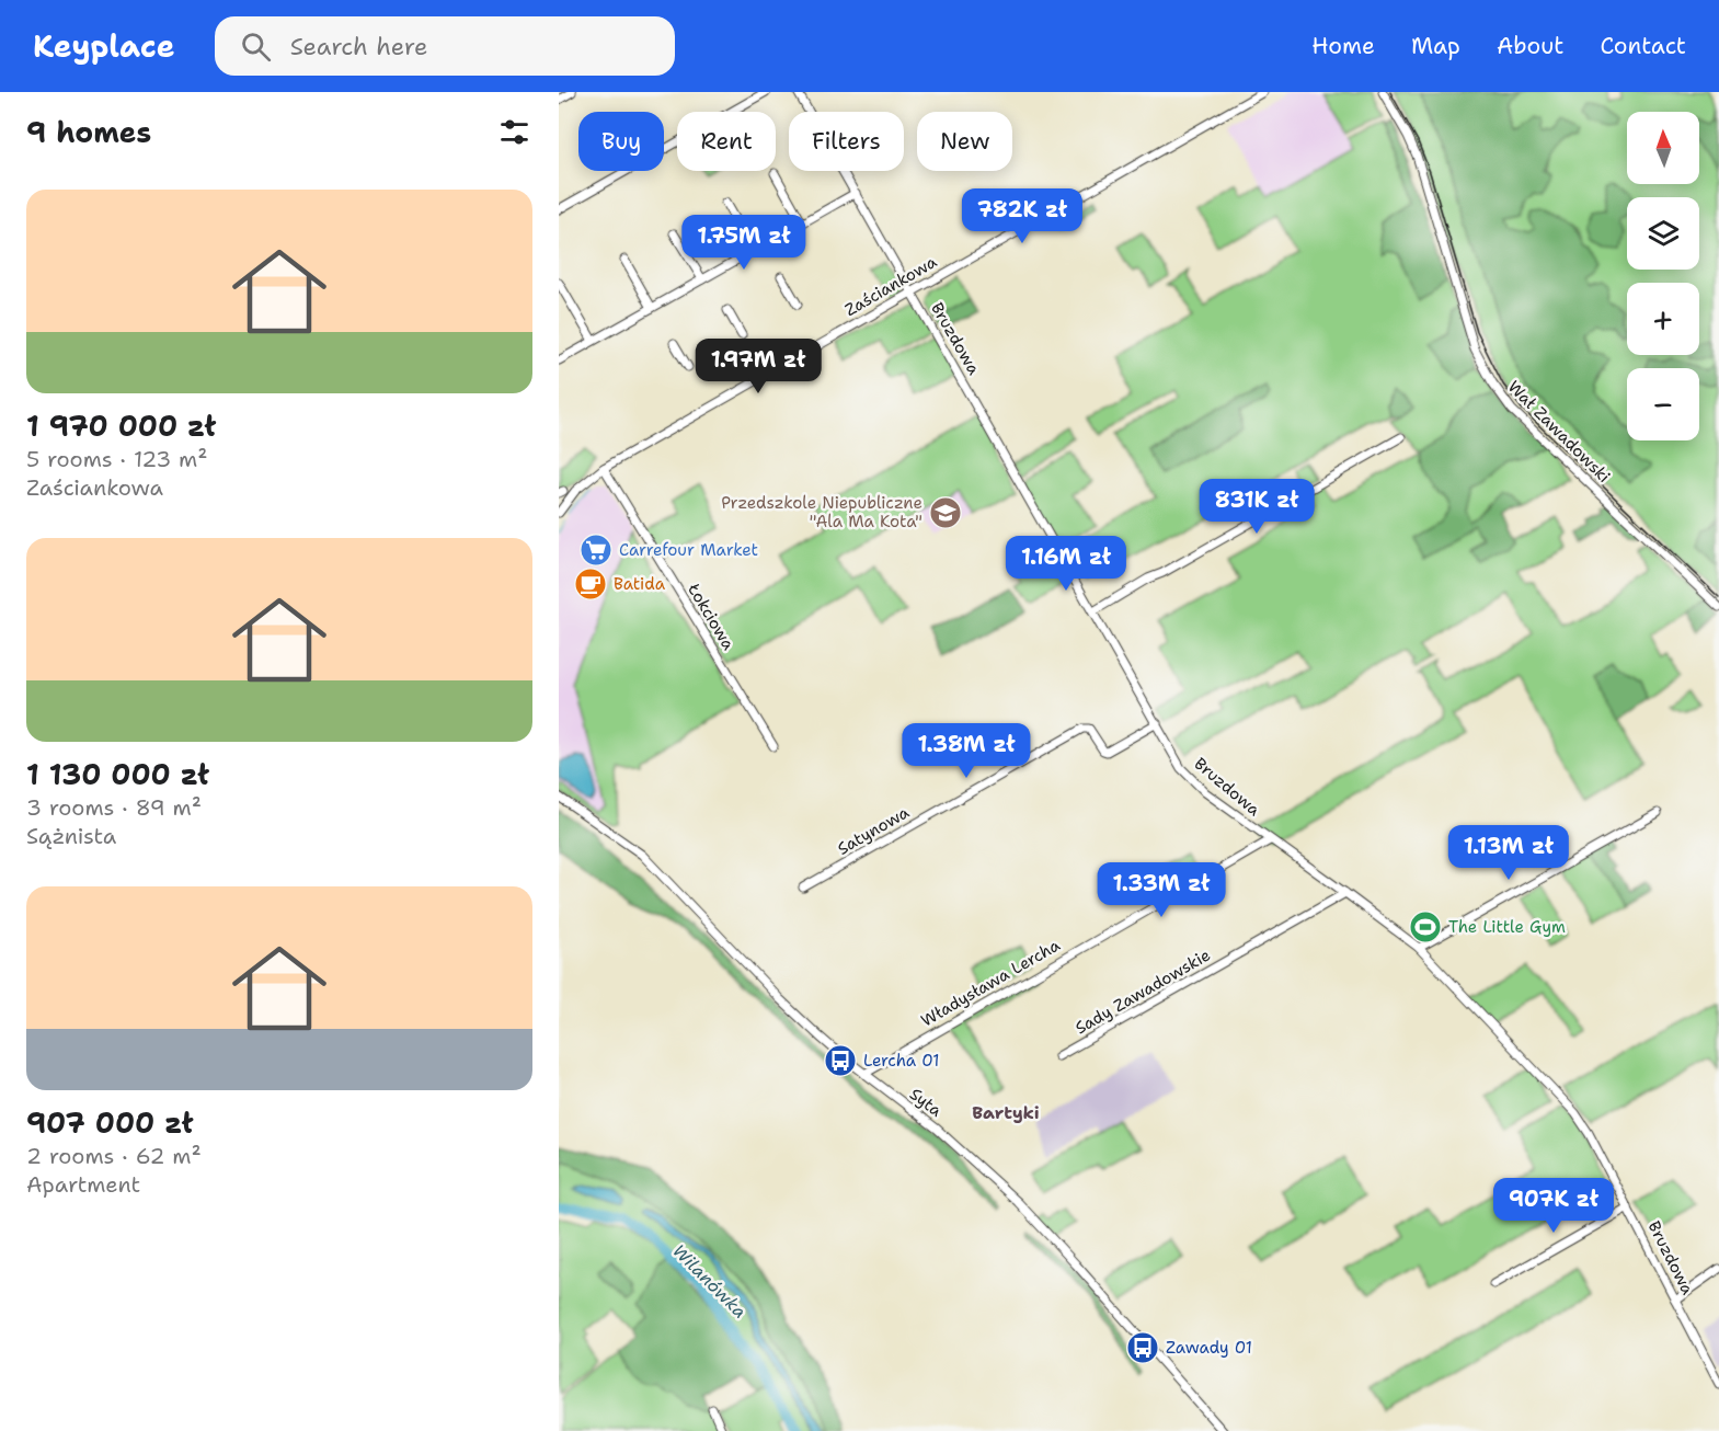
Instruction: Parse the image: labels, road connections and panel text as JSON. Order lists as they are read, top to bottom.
{
  "streets": {
    "street": [
      "Zaściankowa",
      "Bruzdowa",
      "Wał Zawadowski",
      "Łokciowa",
      "Satynowa",
      "Władysława Lercha",
      "Sady Zawadowskie",
      "Syta"
    ]
  },
  "crossings": [
    ["Zaściankowa", "Bruzdowa"],
    ["Zaściankowa", "Łokciowa"],
    ["Bruzdowa", "Satynowa"],
    ["Bruzdowa", "Władysława Lercha"],
    ["Bruzdowa", "Sady Zawadowskie"],
    ["Władysława Lercha", "Syta"]
  ],
  "districts": ["Bartyki"],
  "water": ["Wilanówka"],
  "places": {
    "school or university": ["Przedszkole Niepubliczne \"Ala Ma Kota\""],
    "supermarket": ["Carrefour Market"],
    "cafe": ["Batida"],
    "sports": ["The Little Gym"],
    "bus stop": ["Lercha 01", "Zawady 01"]
  },
  "north": "top",
  "page": {
    "header": "Keyplace",
    "search": "Search here",
    "nav": [
      "Home",
      "Map",
      "About",
      "Contact"
    ],
    "heading": "9 homes",
    "map_buttons": ["+", "−"],
    "chip": [
      "Buy",
      "Rent",
      "Filters",
      "New"
    ],
    "list": [
      {
        "name": "1 970 000 zł",
        "note": "5 rooms · 123 m² · Zaściankowa"
      },
      {
        "name": "1 130 000 zł",
        "note": "3 rooms · 89 m² · Sążnista"
      },
      {
        "name": "907 000 zł",
        "note": "2 rooms · 62 m² · Apartment"
      }
    ],
    "price": [
      "782K zł",
      "1.75M zł",
      "1.97M zł",
      "831K zł",
      "1.16M zł",
      "1.38M zł",
      "1.13M zł",
      "1.33M zł",
      "907K zł"
    ]
  }
}
